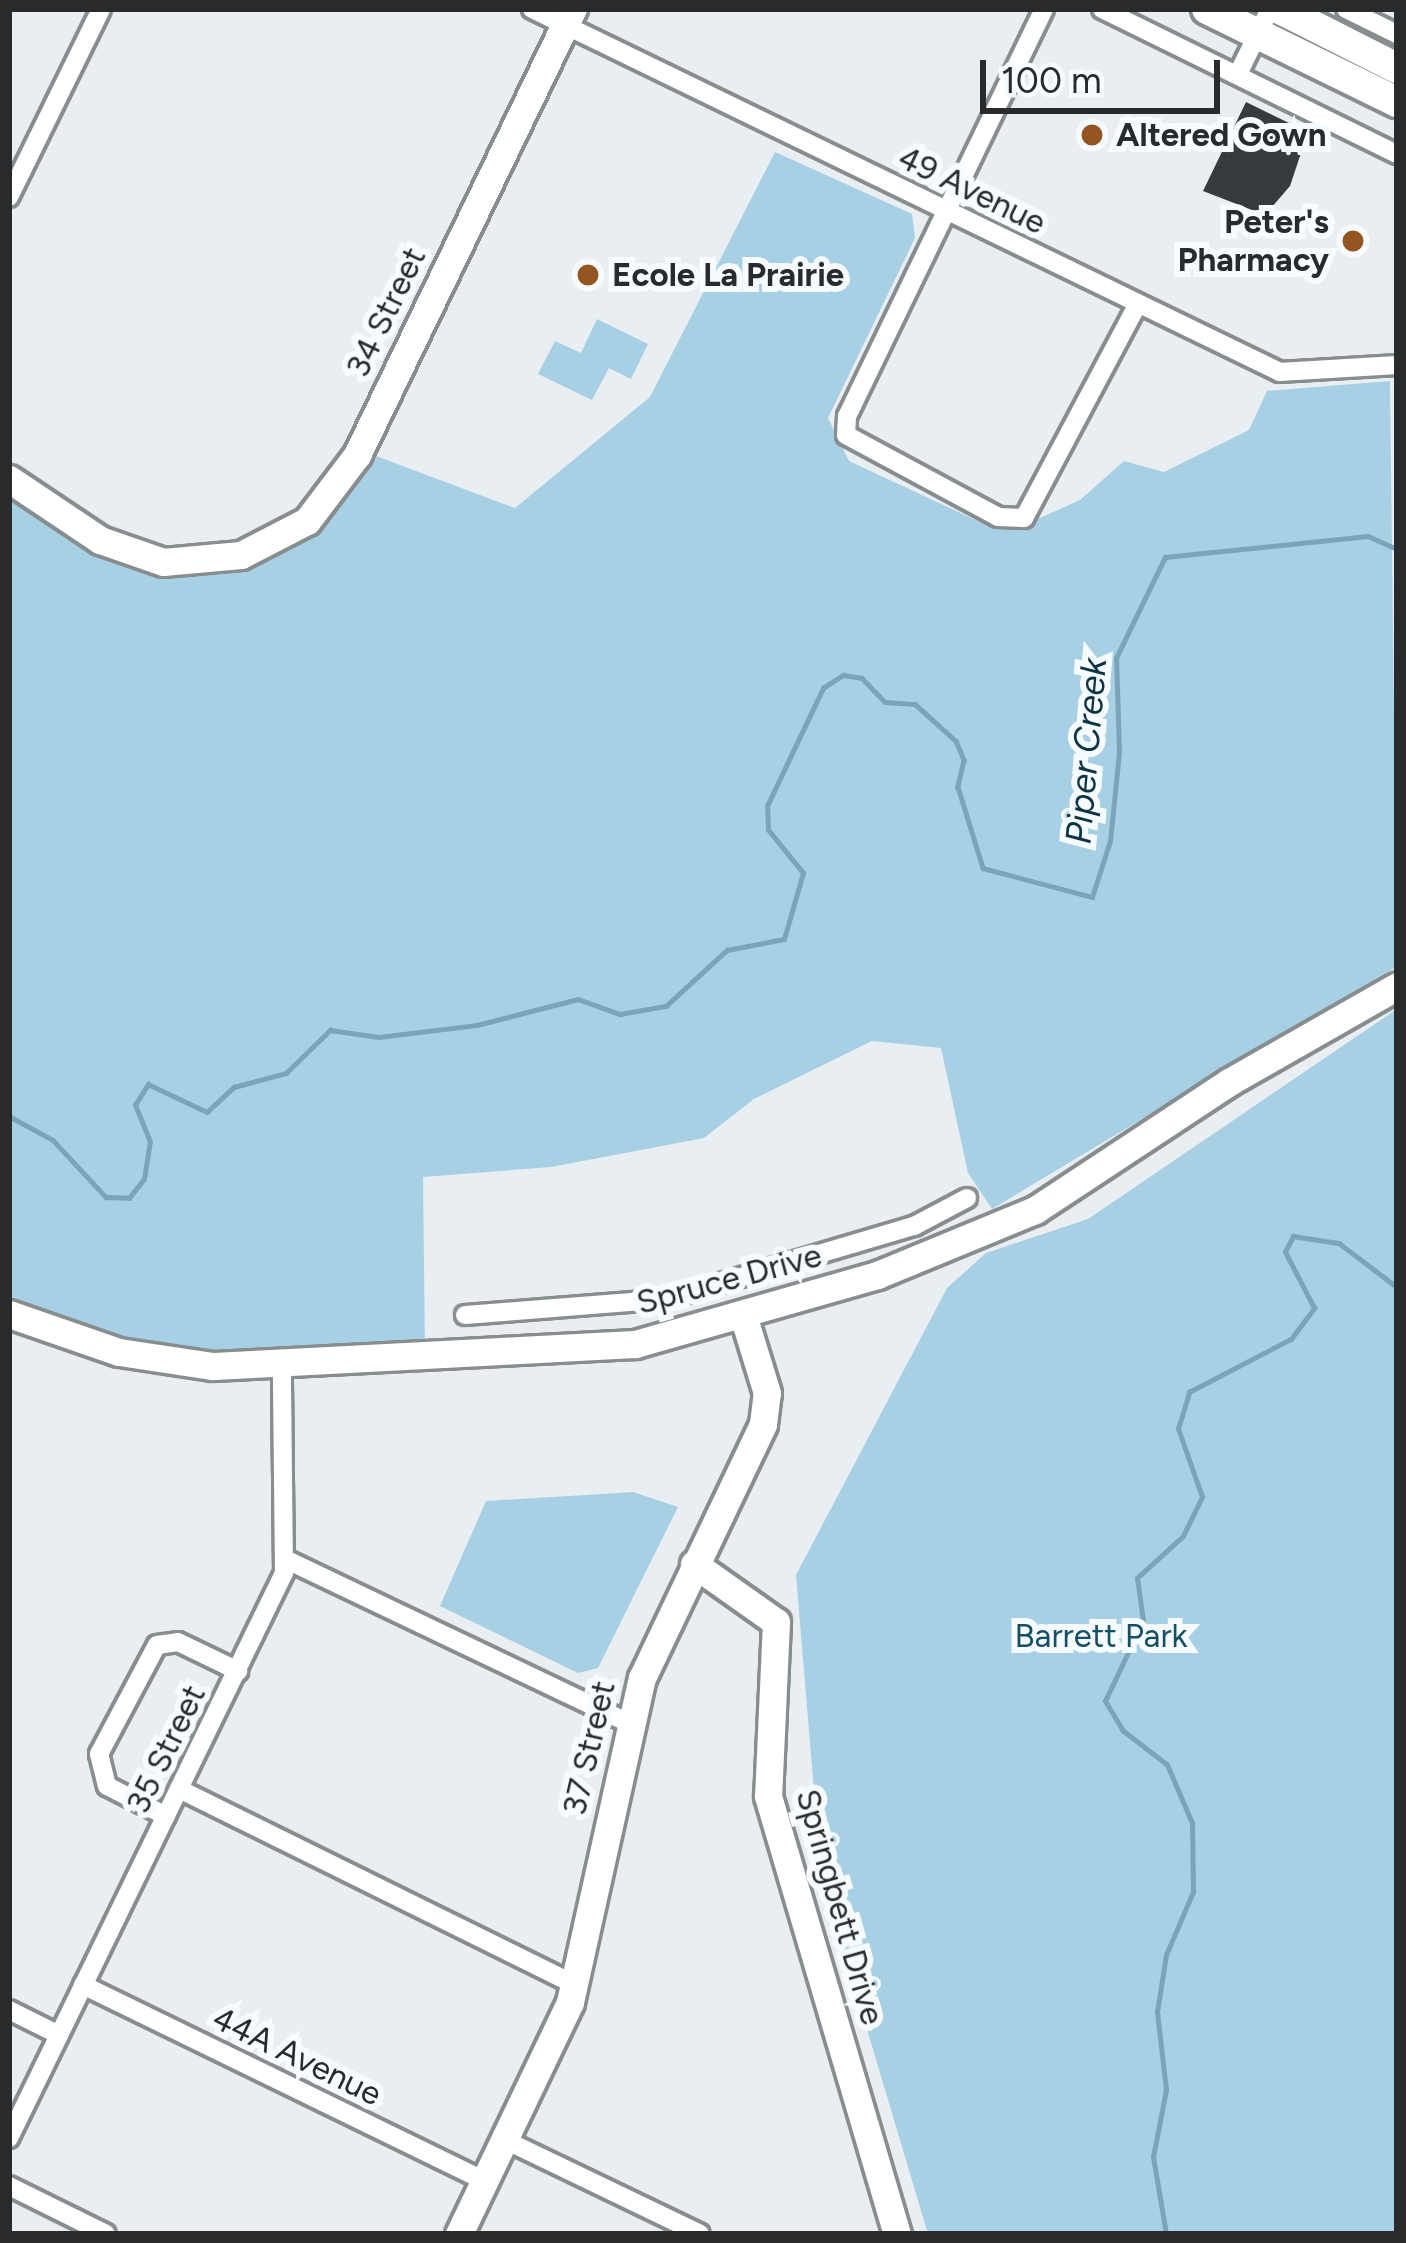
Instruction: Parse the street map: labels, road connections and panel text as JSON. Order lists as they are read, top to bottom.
{
  "streets": {
    "street": [
      "49 Avenue",
      "34 Street",
      "Spruce Drive",
      "37 Street",
      "35 Street",
      "Springbett Drive",
      "44A Avenue"
    ]
  },
  "crossings": [
    ["49 Avenue", "34 Street"],
    ["Spruce Drive", "37 Street"],
    ["Spruce Drive", "35 Street"],
    ["37 Street", "Springbett Drive"],
    ["37 Street", "44A Avenue"],
    ["35 Street", "44A Avenue"]
  ],
  "water": ["Piper Creek"],
  "parks": ["Barrett Park"],
  "places": ["Altered Gown", "Peter's Pharmacy", "Ecole La Prairie"],
  "scale_bar": "100 m"
}
